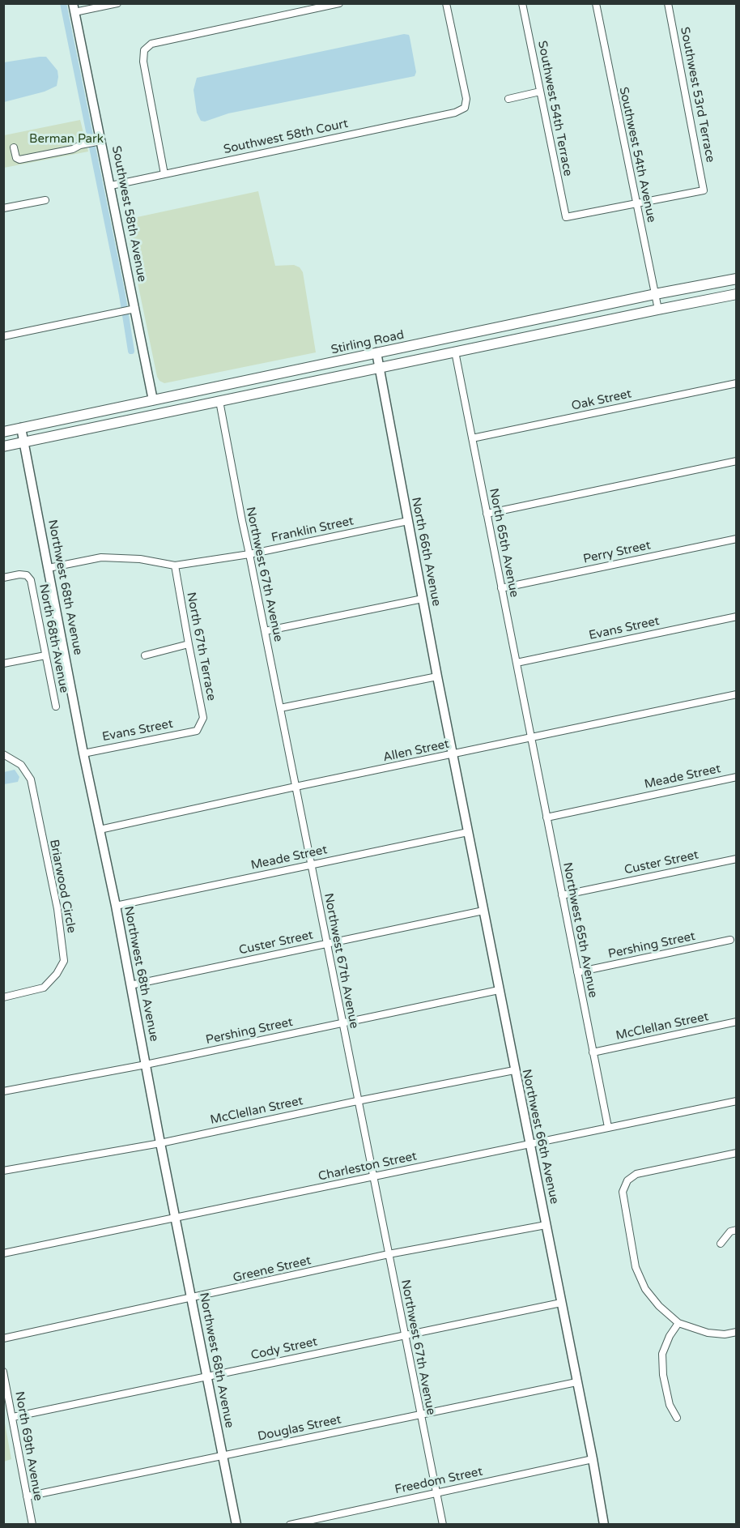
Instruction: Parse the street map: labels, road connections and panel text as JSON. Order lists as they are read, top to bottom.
{
  "streets": {
    "main road": ["Stirling Road"],
    "street": [
      "Southwest 53rd Terrace",
      "Southwest 54th Terrace",
      "Southwest 58th Court",
      "Southwest 54th Avenue",
      "Southwest 58th Avenue",
      "Oak Street",
      "Franklin Street",
      "North 65th Avenue",
      "North 66th Avenue",
      "Perry Street",
      "Northwest 67th Avenue",
      "Northwest 68th Avenue",
      "Evans Street",
      "North 68th Avenue",
      "North 67th Terrace",
      "Allen Street",
      "Meade Street",
      "Custer Street",
      "Briarwood Circle",
      "Northwest 65th Avenue",
      "Pershing Street",
      "McClellan Street",
      "Northwest 66th Avenue",
      "Charleston Street",
      "Greene Street",
      "Cody Street",
      "Douglas Street",
      "North 69th Avenue",
      "Freedom Street"
    ]
  },
  "crossings": [
    ["Southwest 53rd Terrace", "Southwest 54th Terrace"],
    ["Southwest 53rd Terrace", "Southwest 54th Avenue"],
    ["Southwest 54th Terrace", "Southwest 54th Avenue"],
    ["Southwest 58th Court", "Southwest 58th Avenue"],
    ["Southwest 54th Avenue", "Stirling Road"],
    ["Southwest 58th Avenue", "Stirling Road"],
    ["Stirling Road", "North 66th Avenue"],
    ["Stirling Road", "Northwest 68th Avenue"],
    ["Oak Street", "North 65th Avenue"],
    ["Franklin Street", "North 66th Avenue"],
    ["Franklin Street", "Northwest 67th Avenue"],
    ["Franklin Street", "Northwest 68th Avenue"],
    ["Franklin Street", "North 67th Terrace"],
    ["North 65th Avenue", "Perry Street"],
    ["North 65th Avenue", "Evans Street"],
    ["North 65th Avenue", "Allen Street"],
    ["North 65th Avenue", "Northwest 65th Avenue"],
    ["North 66th Avenue", "Allen Street"],
    ["North 66th Avenue", "Northwest 66th Avenue"],
    ["Northwest 67th Avenue", "Allen Street"],
    ["Northwest 67th Avenue", "Meade Street"],
    ["Northwest 67th Avenue", "Custer Street"],
    ["Northwest 67th Avenue", "Pershing Street"],
    ["Northwest 67th Avenue", "McClellan Street"],
    ["Northwest 67th Avenue", "Charleston Street"],
    ["Northwest 67th Avenue", "Greene Street"],
    ["Northwest 67th Avenue", "Cody Street"],
    ["Northwest 67th Avenue", "Douglas Street"],
    ["Northwest 67th Avenue", "Freedom Street"],
    ["Northwest 68th Avenue", "Evans Street"],
    ["Northwest 68th Avenue", "Allen Street"],
    ["Northwest 68th Avenue", "Meade Street"],
    ["Northwest 68th Avenue", "Custer Street"],
    ["Northwest 68th Avenue", "Pershing Street"],
    ["Northwest 68th Avenue", "McClellan Street"],
    ["Northwest 68th Avenue", "Charleston Street"],
    ["Northwest 68th Avenue", "Greene Street"],
    ["Northwest 68th Avenue", "Cody Street"],
    ["Northwest 68th Avenue", "Douglas Street"],
    ["Evans Street", "North 67th Terrace"],
    ["Allen Street", "Northwest 65th Avenue"],
    ["Allen Street", "Northwest 66th Avenue"],
    ["Meade Street", "Northwest 65th Avenue"],
    ["Meade Street", "Northwest 66th Avenue"],
    ["Custer Street", "Northwest 65th Avenue"],
    ["Custer Street", "Northwest 66th Avenue"],
    ["Northwest 65th Avenue", "Pershing Street"],
    ["Northwest 65th Avenue", "McClellan Street"],
    ["Northwest 65th Avenue", "Charleston Street"],
    ["Pershing Street", "Northwest 66th Avenue"],
    ["McClellan Street", "Northwest 66th Avenue"],
    ["Northwest 66th Avenue", "Charleston Street"],
    ["Northwest 66th Avenue", "Greene Street"],
    ["Northwest 66th Avenue", "Cody Street"],
    ["Northwest 66th Avenue", "Douglas Street"],
    ["Northwest 66th Avenue", "Freedom Street"],
    ["Cody Street", "North 69th Avenue"],
    ["Douglas Street", "North 69th Avenue"]
  ],
  "parks": ["Berman Park"]
}
